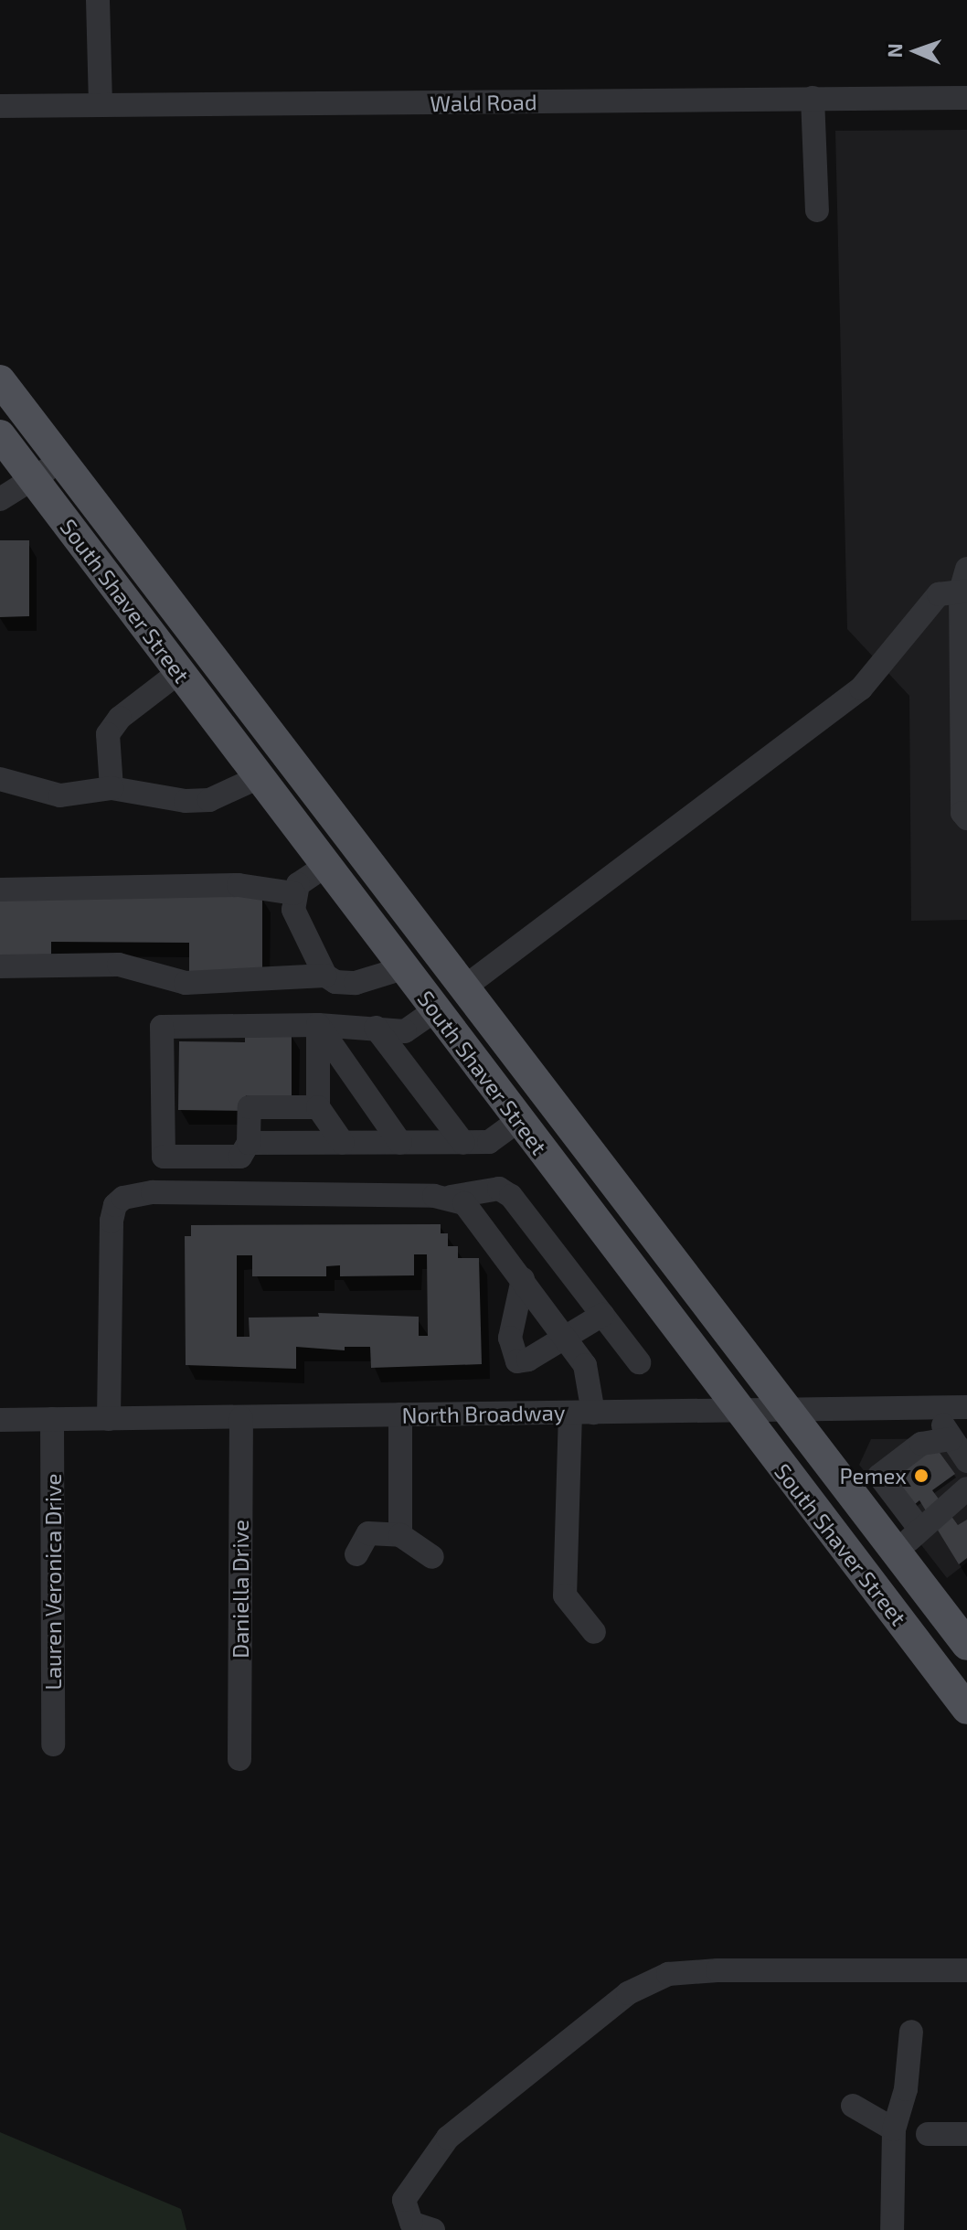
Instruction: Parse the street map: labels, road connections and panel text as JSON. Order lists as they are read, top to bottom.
{
  "streets": {
    "main road": ["South Shaver Street"],
    "street": [
      "Wald Road",
      "North Broadway",
      "Lauren Veronica Drive",
      "Daniella Drive"
    ]
  },
  "crossings": [
    ["South Shaver Street", "North Broadway"],
    ["North Broadway", "Lauren Veronica Drive"],
    ["North Broadway", "Daniella Drive"]
  ],
  "places": ["Pemex"],
  "north": "left"
}
